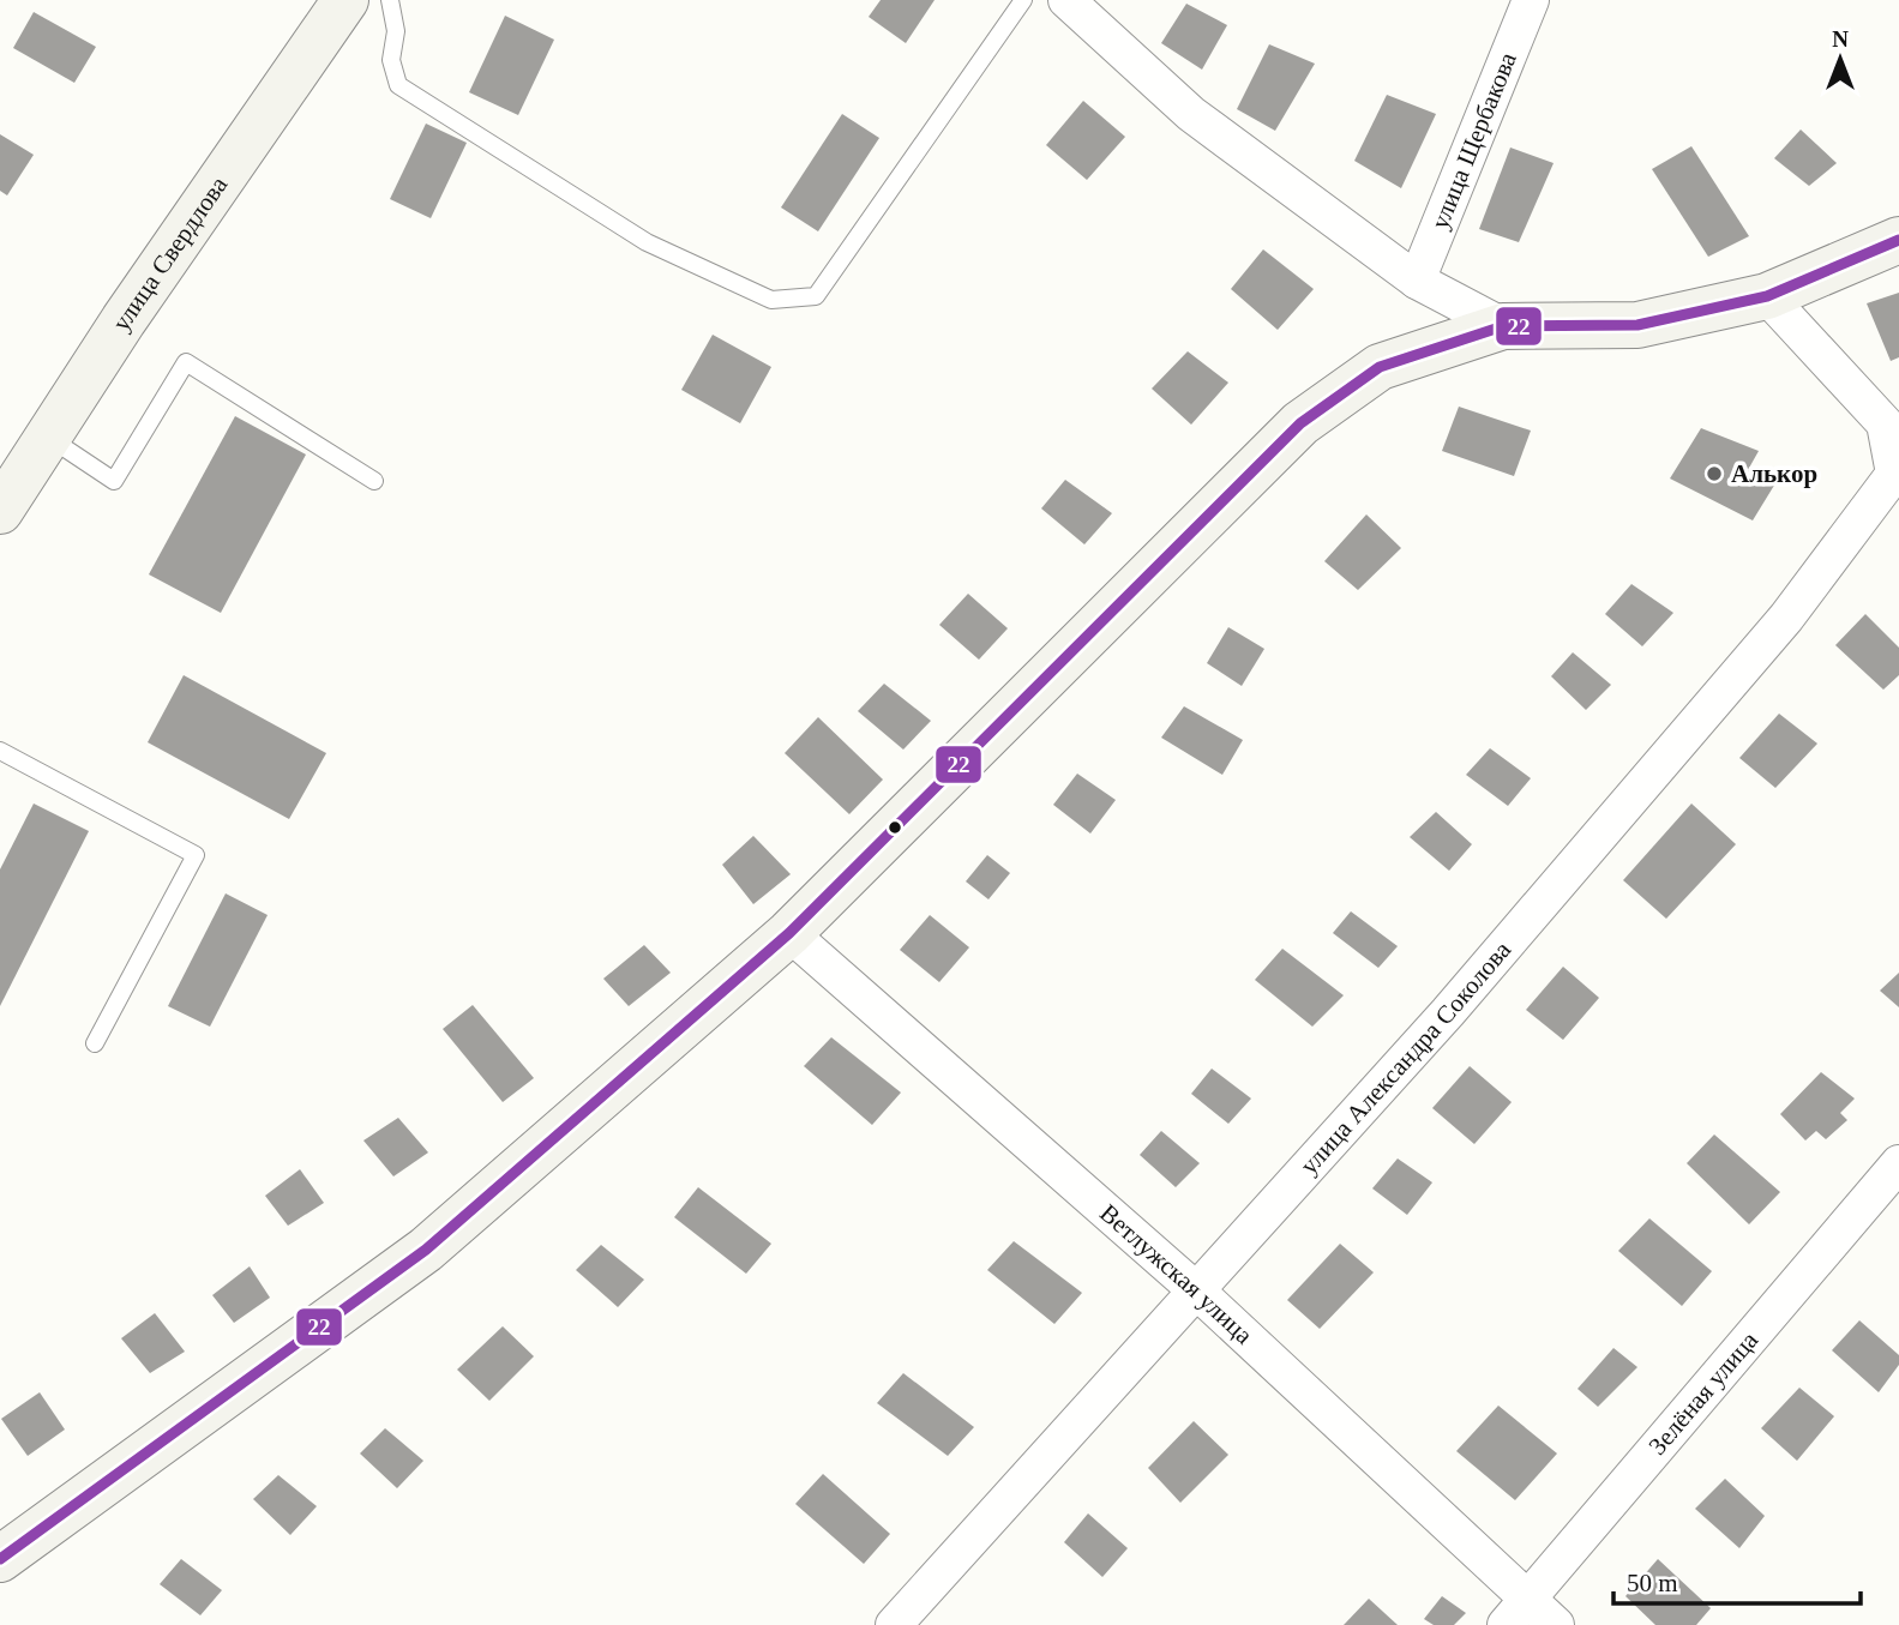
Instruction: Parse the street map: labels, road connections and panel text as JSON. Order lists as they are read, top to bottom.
{
  "streets": {
    "street": [
      "улица Щербакова",
      "улица Свердлова",
      "улица Александра Соколова",
      "Ветлужская улица",
      "Зелёная улица"
    ]
  },
  "crossings": [
    ["улица Александра Соколова", "Ветлужская улица"],
    ["Ветлужская улица", "Зелёная улица"]
  ],
  "places": ["Алькор"],
  "lines": ["transit line 22"],
  "scale_bar": "50 m",
  "north": "top"
}
